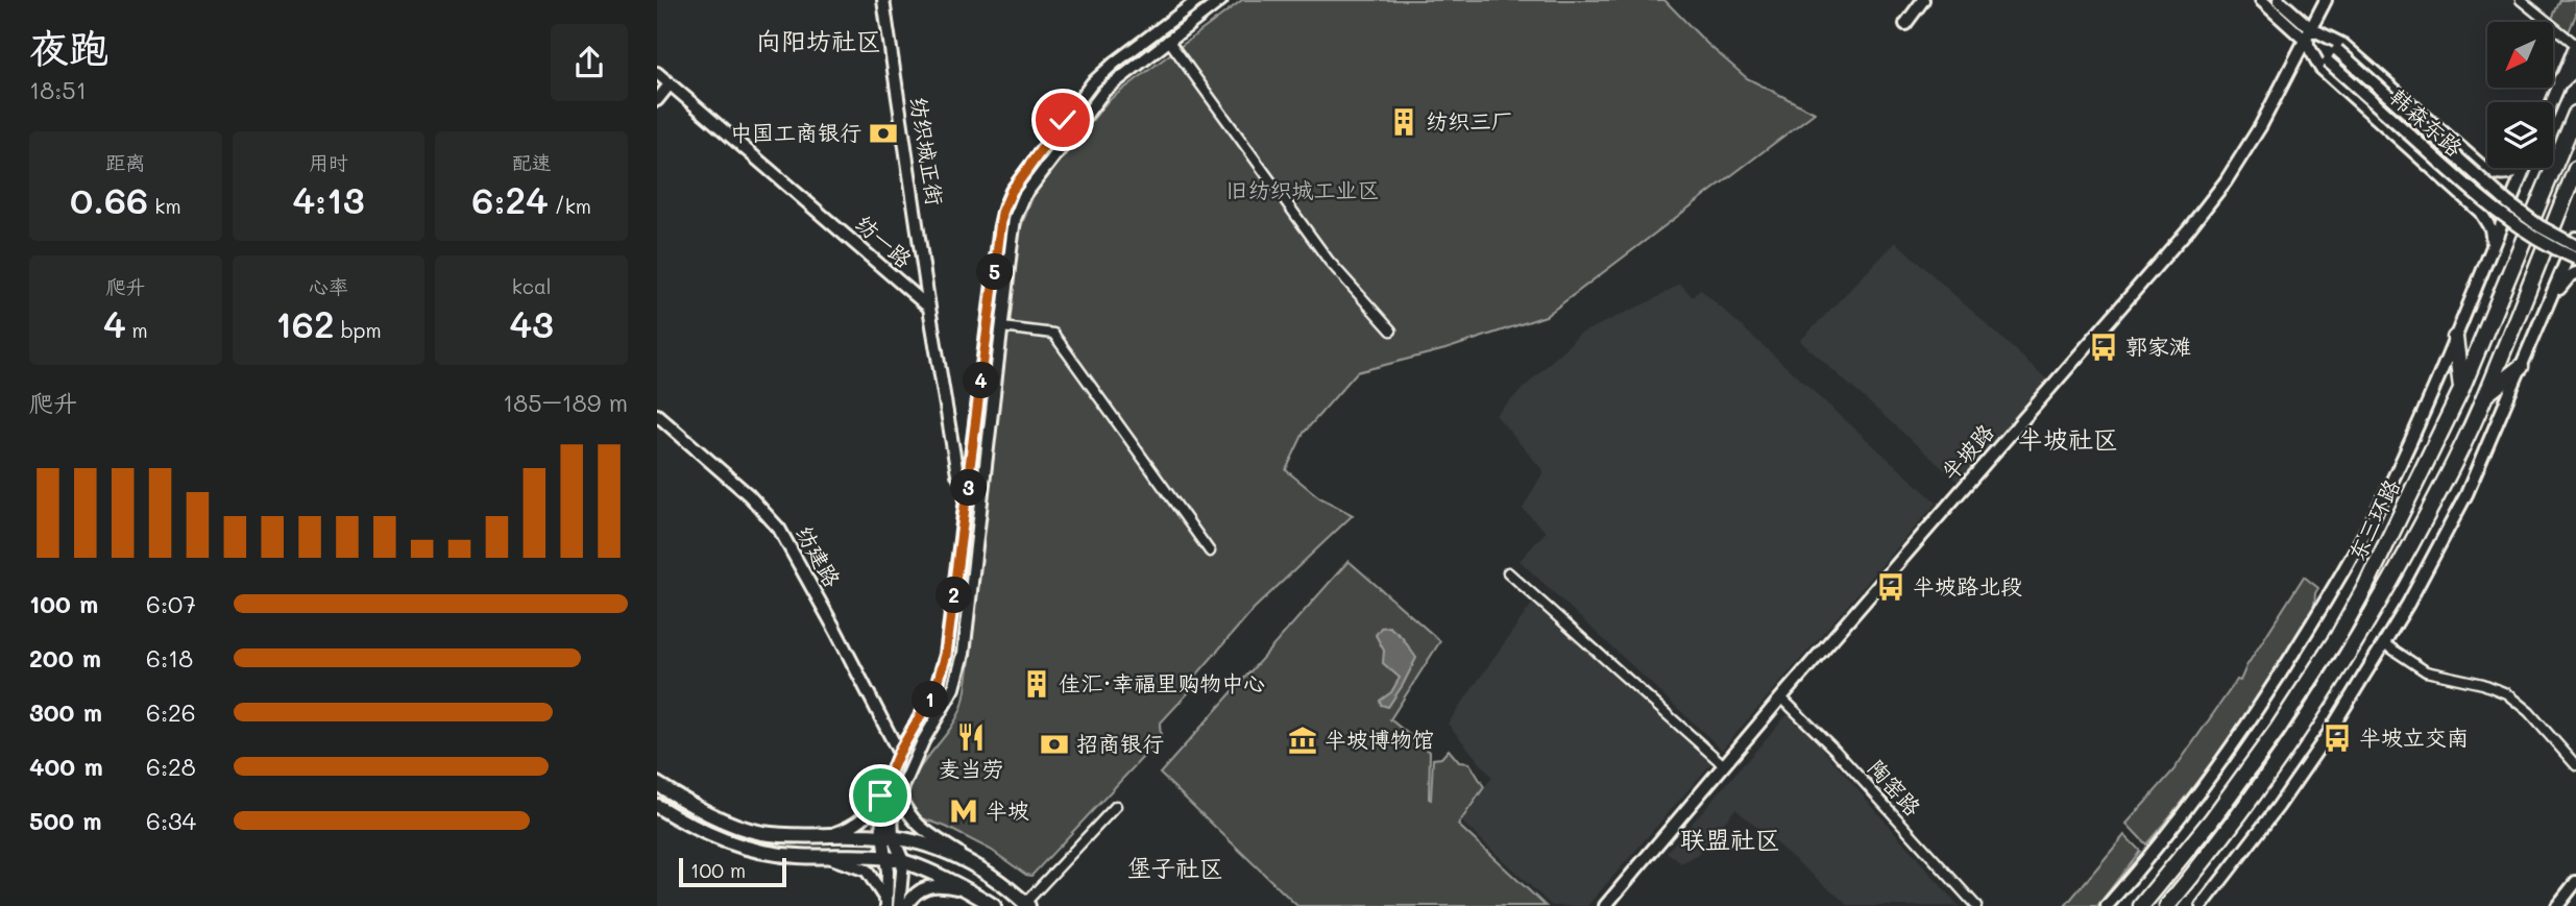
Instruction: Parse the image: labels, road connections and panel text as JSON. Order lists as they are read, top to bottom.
{
  "streets": {
    "highway": ["东三环路"],
    "main road": [
      "韩森东路",
      "纺织城正街",
      "纺一路",
      "半坡路",
      "纺建路"
    ],
    "street": ["陶窑路"]
  },
  "crossings": [
    ["韩森东路", "半坡路"],
    ["纺织城正街", "纺一路"],
    ["半坡路", "陶窑路"]
  ],
  "districts": [
    "向阳坊社区",
    "半坡社区",
    "联盟社区",
    "堡子社区"
  ],
  "parks": ["旧纺织城工业区"],
  "places": {
    "building": ["纺织三厂", "佳汇·幸福里购物中心"],
    "bank": ["中国工商银行", "招商银行"],
    "bus stop": ["郭家滩", "半坡路北段", "半坡立交南"],
    "restaurant": ["麦当劳"],
    "museum": ["半坡博物馆"],
    "metro station": ["半坡"]
  },
  "scale_bar": "100 m",
  "north": "bottom left",
  "page": {
    "heading": ["夜跑", "18:51"],
    "stats": [
      ["距离", "0.66 km"],
      ["用时", "4:13"],
      ["配速", "6:24 /km"],
      ["爬升", "4 m"],
      ["心率", "162 bpm"],
      ["kcal", "43"]
    ],
    "pins": [
      "5",
      "4",
      "3",
      "2",
      "1"
    ],
    "chart": ["爬升", "185–189 m"],
    "list": [
      {
        "name": "100 m",
        "note": "6:07"
      },
      {
        "name": "200 m",
        "note": "6:18"
      },
      {
        "name": "300 m",
        "note": "6:26"
      },
      {
        "name": "400 m",
        "note": "6:28"
      },
      {
        "name": "500 m",
        "note": "6:34"
      }
    ],
    "scale": "100 m"
  }
}
